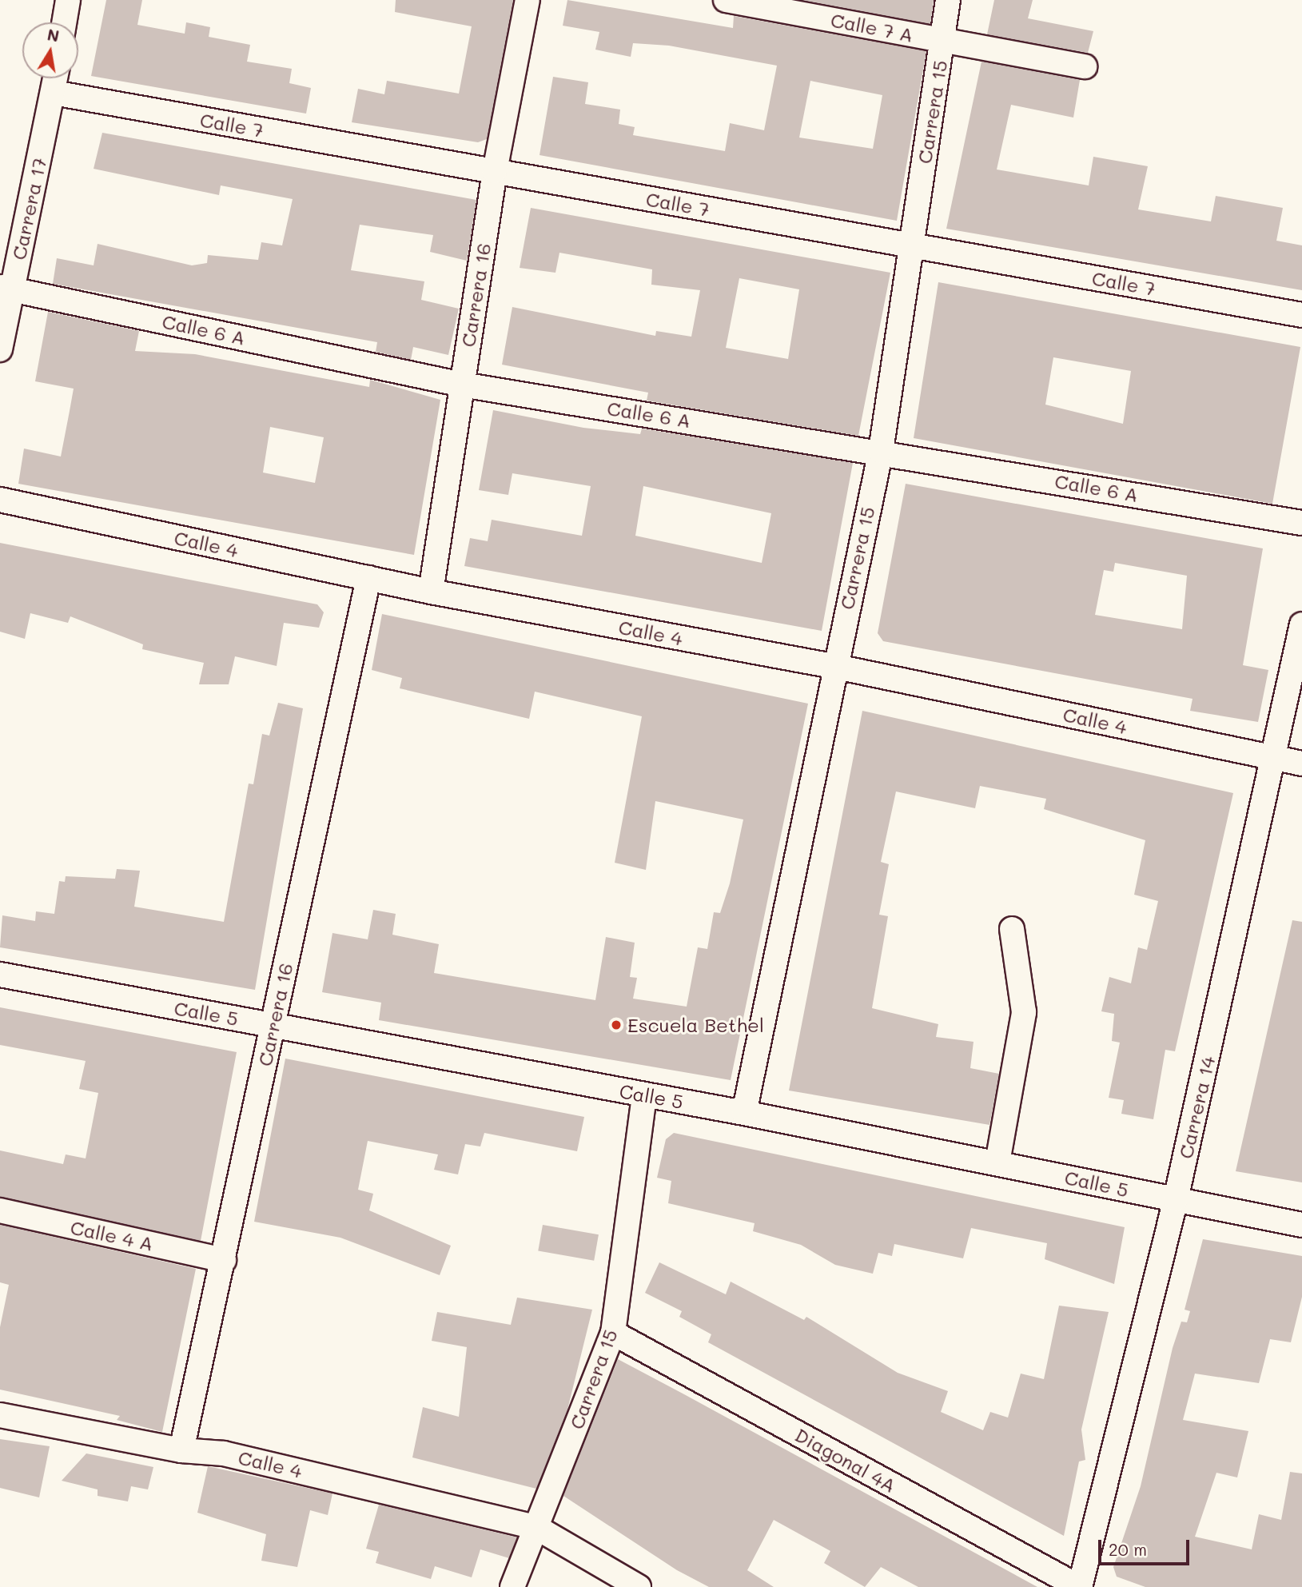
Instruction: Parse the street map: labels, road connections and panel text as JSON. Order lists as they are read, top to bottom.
{
  "streets": {
    "street": [
      "Calle 7 A",
      "Carrera 15",
      "Calle 7",
      "Carrera 17",
      "Carrera 16",
      "Calle 6 A",
      "Calle 4",
      "Calle 5",
      "Carrera 14",
      "Calle 4 A",
      "Diagonal 4A"
    ]
  },
  "crossings": [
    ["Calle 7 A", "Carrera 15"],
    ["Carrera 15", "Calle 7"],
    ["Carrera 15", "Calle 6 A"],
    ["Carrera 15", "Calle 4"],
    ["Carrera 15", "Calle 5"],
    ["Carrera 15", "Diagonal 4A"],
    ["Calle 7", "Carrera 17"],
    ["Calle 7", "Carrera 16"],
    ["Carrera 17", "Calle 6 A"],
    ["Carrera 16", "Calle 6 A"],
    ["Carrera 16", "Calle 4"],
    ["Carrera 16", "Calle 5"],
    ["Carrera 16", "Calle 4 A"],
    ["Calle 4", "Carrera 14"],
    ["Calle 5", "Carrera 14"],
    ["Carrera 14", "Diagonal 4A"]
  ],
  "places": ["Escuela Bethel"],
  "scale_bar": "20 m",
  "north": "top"
}
